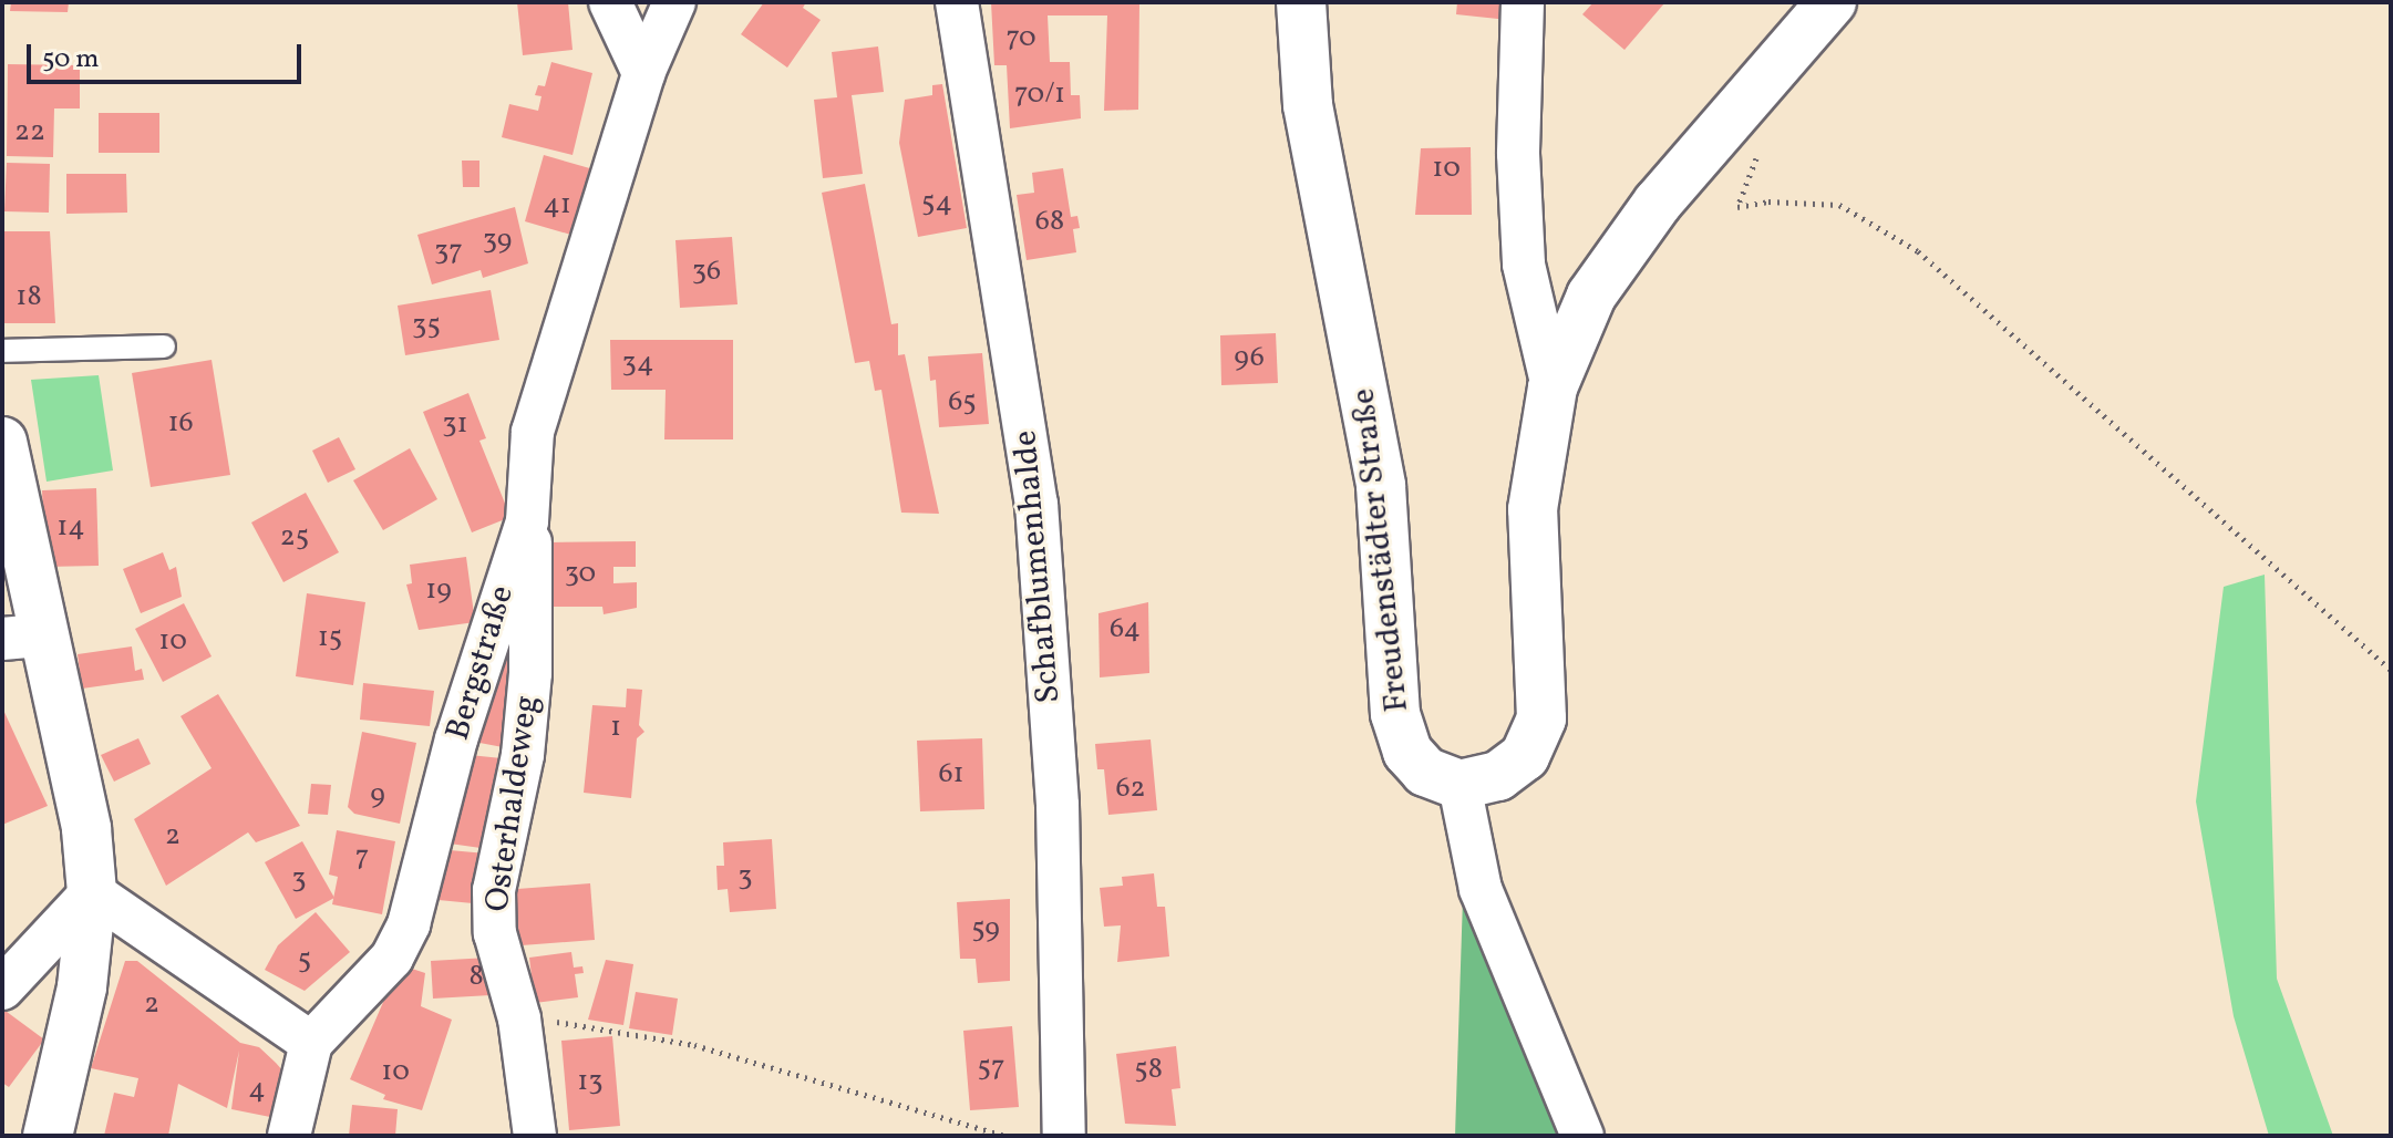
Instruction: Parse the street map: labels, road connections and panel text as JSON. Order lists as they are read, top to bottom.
{
  "streets": {
    "street": [
      "Freudenstädter Straße",
      "Schafblumenhalde",
      "Bergstraße",
      "Osterhaldeweg"
    ]
  },
  "crossings": [
    ["Bergstraße", "Osterhaldeweg"]
  ],
  "house_numbers": [
    "70",
    "70/1",
    "22",
    "10",
    "54",
    "41",
    "68",
    "39",
    "37",
    "36",
    "18",
    "35",
    "96",
    "34",
    "65",
    "16",
    "31",
    "14",
    "25",
    "30",
    "19",
    "64",
    "15",
    "10",
    "1",
    "61",
    "62",
    "9",
    "2",
    "7",
    "3",
    "3",
    "59",
    "5",
    "8",
    "2",
    "57",
    "58",
    "10",
    "13",
    "4"
  ],
  "scale_bar": "50 m"
}
